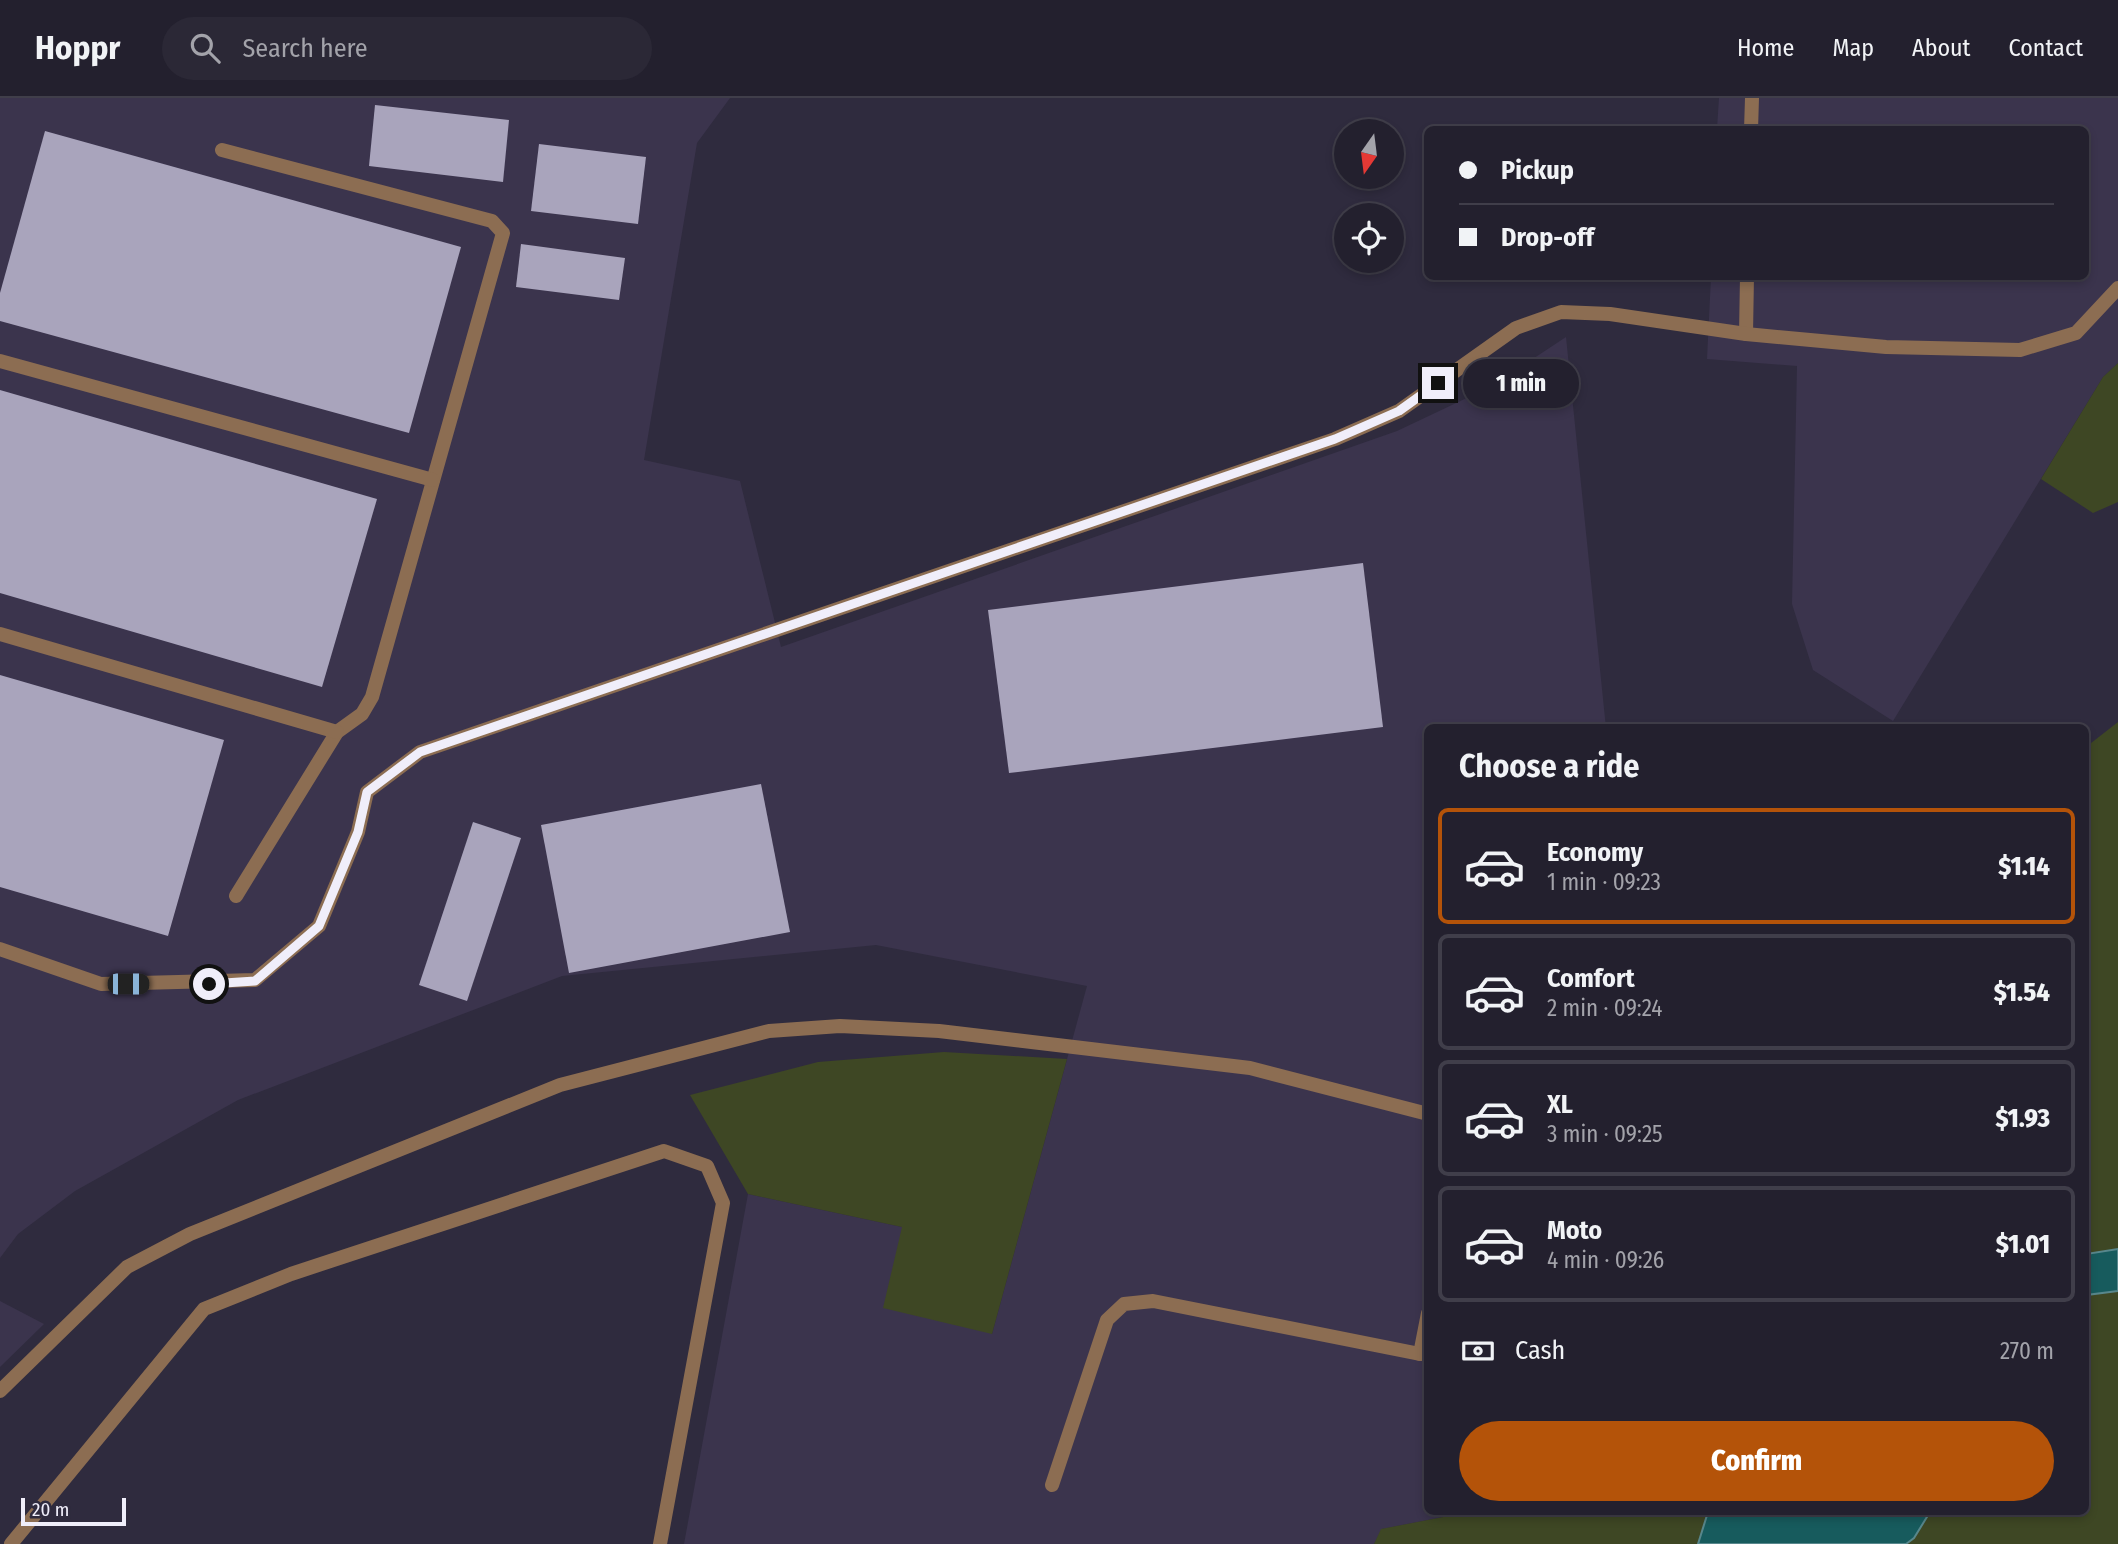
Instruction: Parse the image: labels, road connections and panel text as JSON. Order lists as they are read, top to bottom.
{
  "scale_bar": "20 m",
  "north": "bottom",
  "page": {
    "header": "Hoppr",
    "search": "Search here",
    "nav": [
      "Home",
      "Map",
      "About",
      "Contact"
    ],
    "banner": ["Pickup", "Drop-off"],
    "bubble": "1 min",
    "heading": "Choose a ride",
    "list": [
      {
        "name": "Economy",
        "note": "1 min · 09:23",
        "value": "$1.14"
      },
      {
        "name": "Comfort",
        "note": "2 min · 09:24",
        "value": "$1.54"
      },
      {
        "name": "XL",
        "note": "3 min · 09:25",
        "value": "$1.93"
      },
      {
        "name": "Moto",
        "note": "4 min · 09:26",
        "value": "$1.01"
      }
    ],
    "pay": ["Cash", "270 m"],
    "buttons": "Confirm",
    "scale": "20 m"
  }
}
